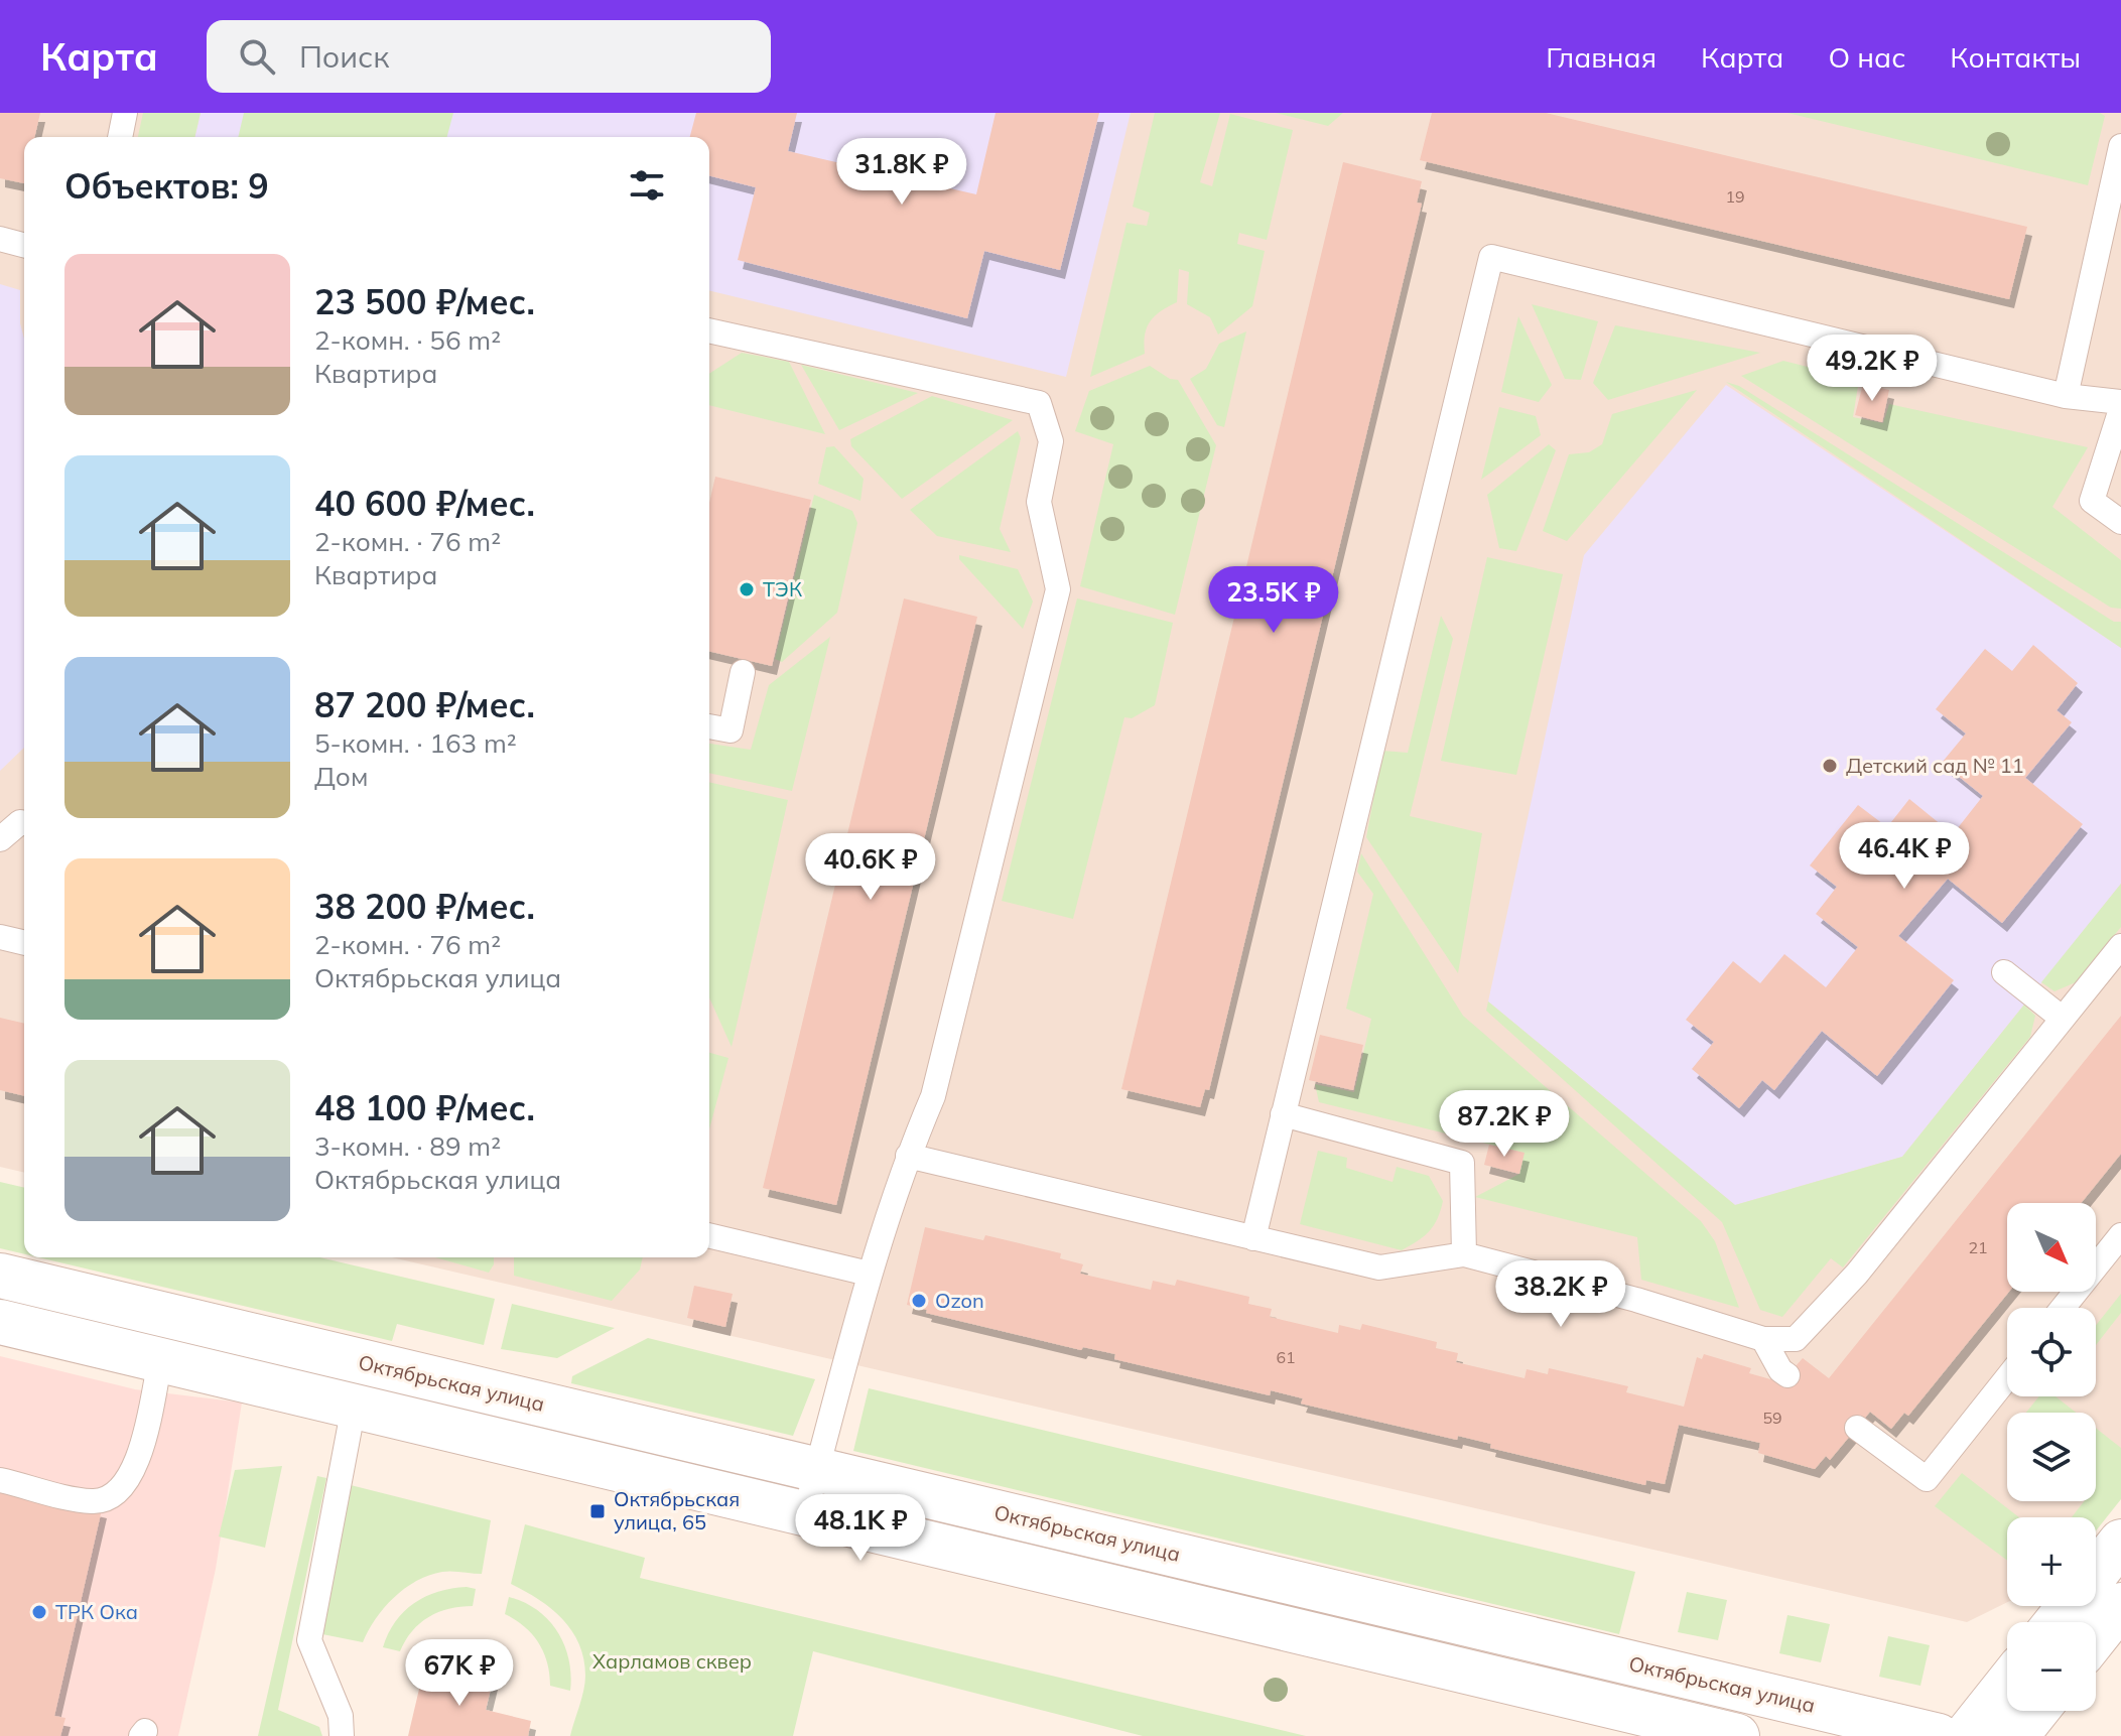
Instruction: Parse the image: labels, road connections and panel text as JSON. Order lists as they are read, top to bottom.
{
  "streets": {
    "street": ["Октябрьская улица"]
  },
  "parks": ["Харламов сквер"],
  "places": {
    "other": [
      "ТЭК",
      "Детский сад № 11",
      "Ozon",
      "ТРК Ока"
    ],
    "transit": ["Октябрьская улица, 65"]
  },
  "house_numbers": [
    "19",
    "21",
    "61",
    "59"
  ],
  "north": "bottom right",
  "page": {
    "header": "Карта",
    "search": "Поиск",
    "nav": [
      "Главная",
      "Карта",
      "О нас",
      "Контакты"
    ],
    "heading": "Объектов: 9",
    "price": [
      "31.8K ₽",
      "49.2K ₽",
      "23.5K ₽",
      "46.4K ₽",
      "40.6K ₽",
      "87.2K ₽",
      "38.2K ₽",
      "48.1K ₽",
      "67K ₽"
    ],
    "list": [
      {
        "name": "23 500 ₽/мес.",
        "note": "2-комн. · 56 m² · Квартира"
      },
      {
        "name": "40 600 ₽/мес.",
        "note": "2-комн. · 76 m² · Квартира"
      },
      {
        "name": "87 200 ₽/мес.",
        "note": "5-комн. · 163 m² · Дом"
      },
      {
        "name": "38 200 ₽/мес.",
        "note": "2-комн. · 76 m² · Октябрьская улица"
      },
      {
        "name": "48 100 ₽/мес.",
        "note": "3-комн. · 89 m² · Октябрьская улица"
      }
    ],
    "map_buttons": ["+", "−"]
  }
}
